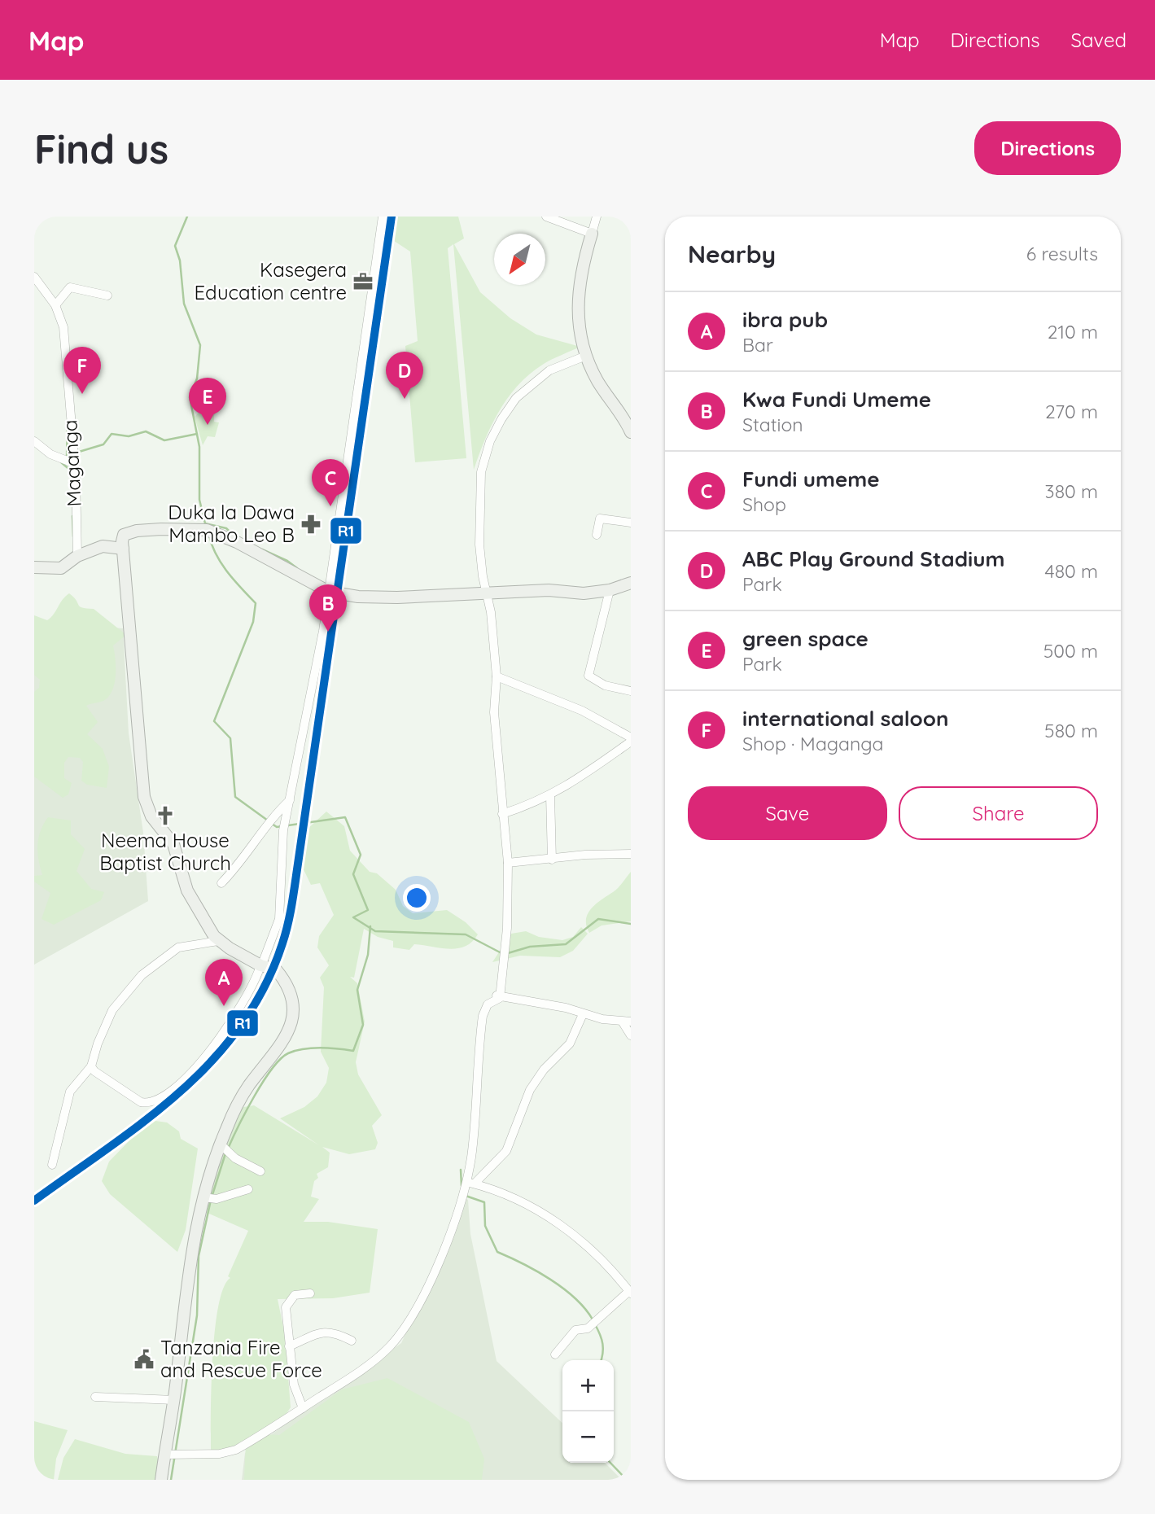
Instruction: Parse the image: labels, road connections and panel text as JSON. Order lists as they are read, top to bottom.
{
  "streets": {
    "street": ["Maganga"]
  },
  "places": {
    "office": ["Kasegera Education centre"],
    "pharmacy": ["Duka la Dawa Mambo Leo B"],
    "church": ["Neema House Baptist Church"],
    "public building": ["Tanzania Fire and Rescue Force"]
  },
  "lines": ["transit line R1"],
  "north": "bottom left",
  "page": {
    "header": "Map",
    "nav": ["Map", "Directions", "Saved"],
    "buttons": [
      "Directions",
      ["Save", "Share"]
    ],
    "title": "Find us",
    "heading": ["Nearby", "6 results"],
    "list": [
      {
        "mark": "A",
        "name": "ibra pub",
        "note": "Bar",
        "value": "210 m"
      },
      {
        "mark": "B",
        "name": "Kwa Fundi Umeme",
        "note": "Station",
        "value": "270 m"
      },
      {
        "mark": "C",
        "name": "Fundi umeme",
        "note": "Shop",
        "value": "380 m"
      },
      {
        "mark": "D",
        "name": "ABC Play Ground Stadium",
        "note": "Park",
        "value": "480 m"
      },
      {
        "mark": "E",
        "name": "green space",
        "note": "Park",
        "value": "500 m"
      },
      {
        "mark": "F",
        "name": "international saloon",
        "note": "Shop · Maganga",
        "value": "580 m"
      }
    ],
    "pins": [
      "F",
      "D",
      "E",
      "C",
      "B",
      "A"
    ],
    "map_buttons": ["+", "−"]
  }
}
